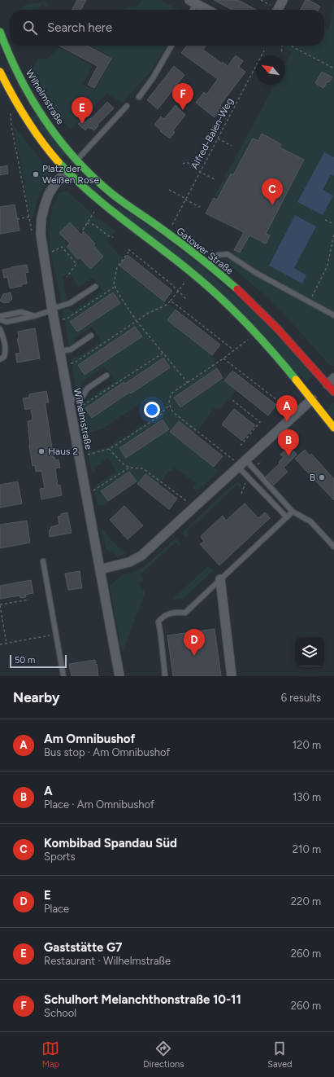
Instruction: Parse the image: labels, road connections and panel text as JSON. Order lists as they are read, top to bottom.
{
  "streets": {
    "main road": ["Wilhelmstraße", "Gatower Straße"],
    "path": ["Alfred-Balen-Weg"]
  },
  "crossings": [
    ["Wilhelmstraße", "Gatower Straße"]
  ],
  "places": ["Platz der Weißen Rose", "Haus 2", "B"],
  "scale_bar": "50 m",
  "north": "top left",
  "page": {
    "search": "Search here",
    "pins": [
      "F",
      "E",
      "C",
      "A",
      "B",
      "D"
    ],
    "scale": "50 m",
    "heading": ["Nearby", "6 results"],
    "list": [
      {
        "mark": "A",
        "name": "Am Omnibushof",
        "note": "Bus stop · Am Omnibushof",
        "value": "120 m"
      },
      {
        "mark": "B",
        "name": "A",
        "note": "Place · Am Omnibushof",
        "value": "130 m"
      },
      {
        "mark": "C",
        "name": "Kombibad Spandau Süd",
        "note": "Sports",
        "value": "210 m"
      },
      {
        "mark": "D",
        "name": "E",
        "note": "Place",
        "value": "220 m"
      },
      {
        "mark": "E",
        "name": "Gaststätte G7",
        "note": "Restaurant · Wilhelmstraße",
        "value": "260 m"
      },
      {
        "mark": "F",
        "name": "Schulhort Melanchthonstraße 10-11",
        "note": "School",
        "value": "260 m"
      }
    ],
    "nav": ["Map", "Directions", "Saved"]
  }
}
